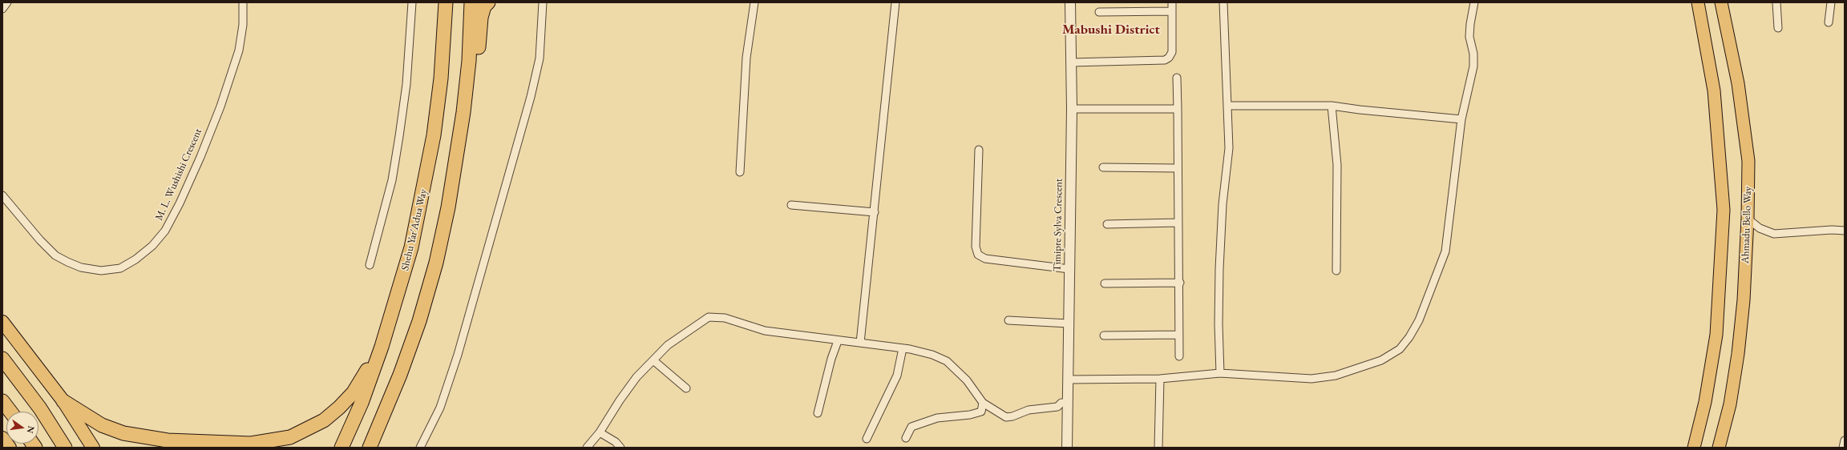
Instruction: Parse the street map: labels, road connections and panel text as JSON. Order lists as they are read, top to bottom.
{
  "streets": {
    "highway": ["Shehu Yar'Adua Way"],
    "main road": ["Ahmadu Bello Way"],
    "street": ["M. L. Wushishi Crescent", "Timipre Sylva Crescent"]
  },
  "districts": ["Mabushi District"],
  "north": "right"
}
